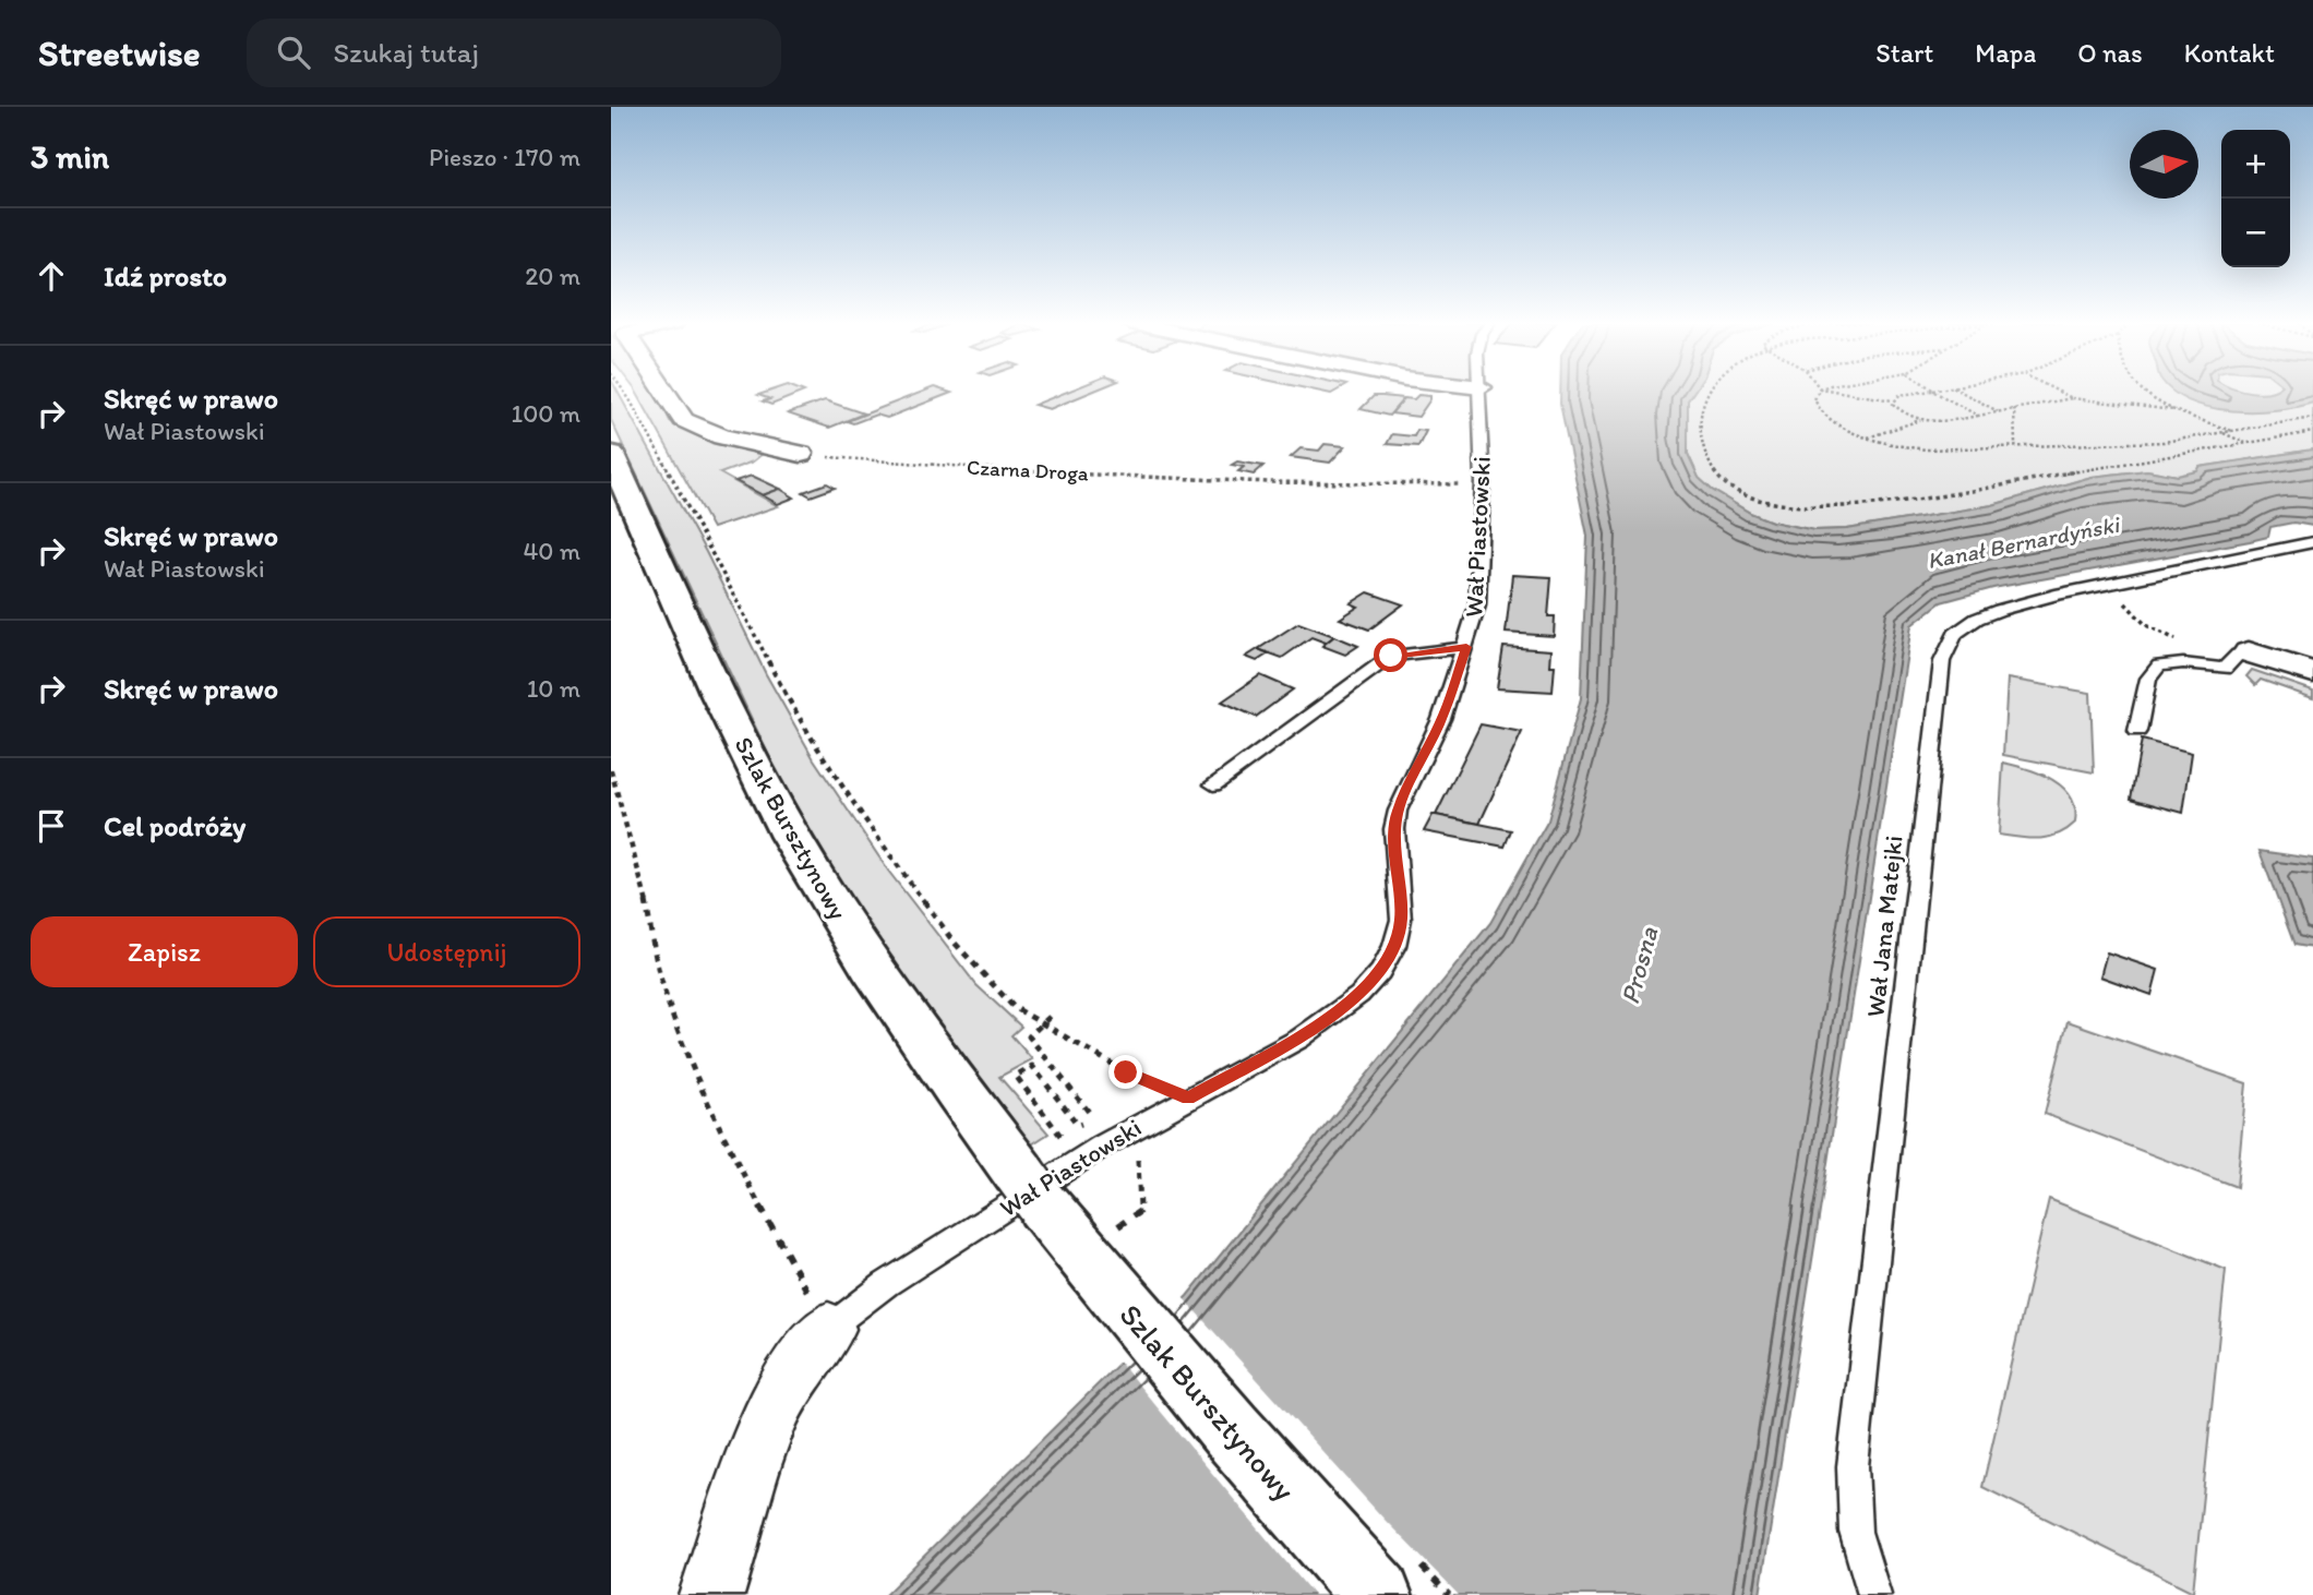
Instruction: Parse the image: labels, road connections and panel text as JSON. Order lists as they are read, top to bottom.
{
  "streets": {
    "main road": ["Szlak Bursztynowy"],
    "street": ["Wał Piastowski"],
    "lane": ["Wał Jana Matejki"],
    "path": ["Czarna Droga"]
  },
  "crossings": [
    ["Czarna Droga", "Wał Piastowski"]
  ],
  "water": ["Kanał Bernardyński", "Prosna"],
  "north": "right",
  "page": {
    "header": "Streetwise",
    "search": "Szukaj tutaj",
    "nav": [
      "Start",
      "Mapa",
      "O nas",
      "Kontakt"
    ],
    "heading": ["3 min", "Pieszo · 170 m"],
    "map_buttons": ["+", "−"],
    "list": [
      ["Idź prosto", "20 m"],
      ["Skręć w prawo", "Wał Piastowski", "100 m"],
      ["Skręć w prawo", "Wał Piastowski", "40 m"],
      ["Skręć w prawo", "10 m"],
      "Cel podróży"
    ],
    "buttons": ["Zapisz", "Udostępnij"]
  }
}
